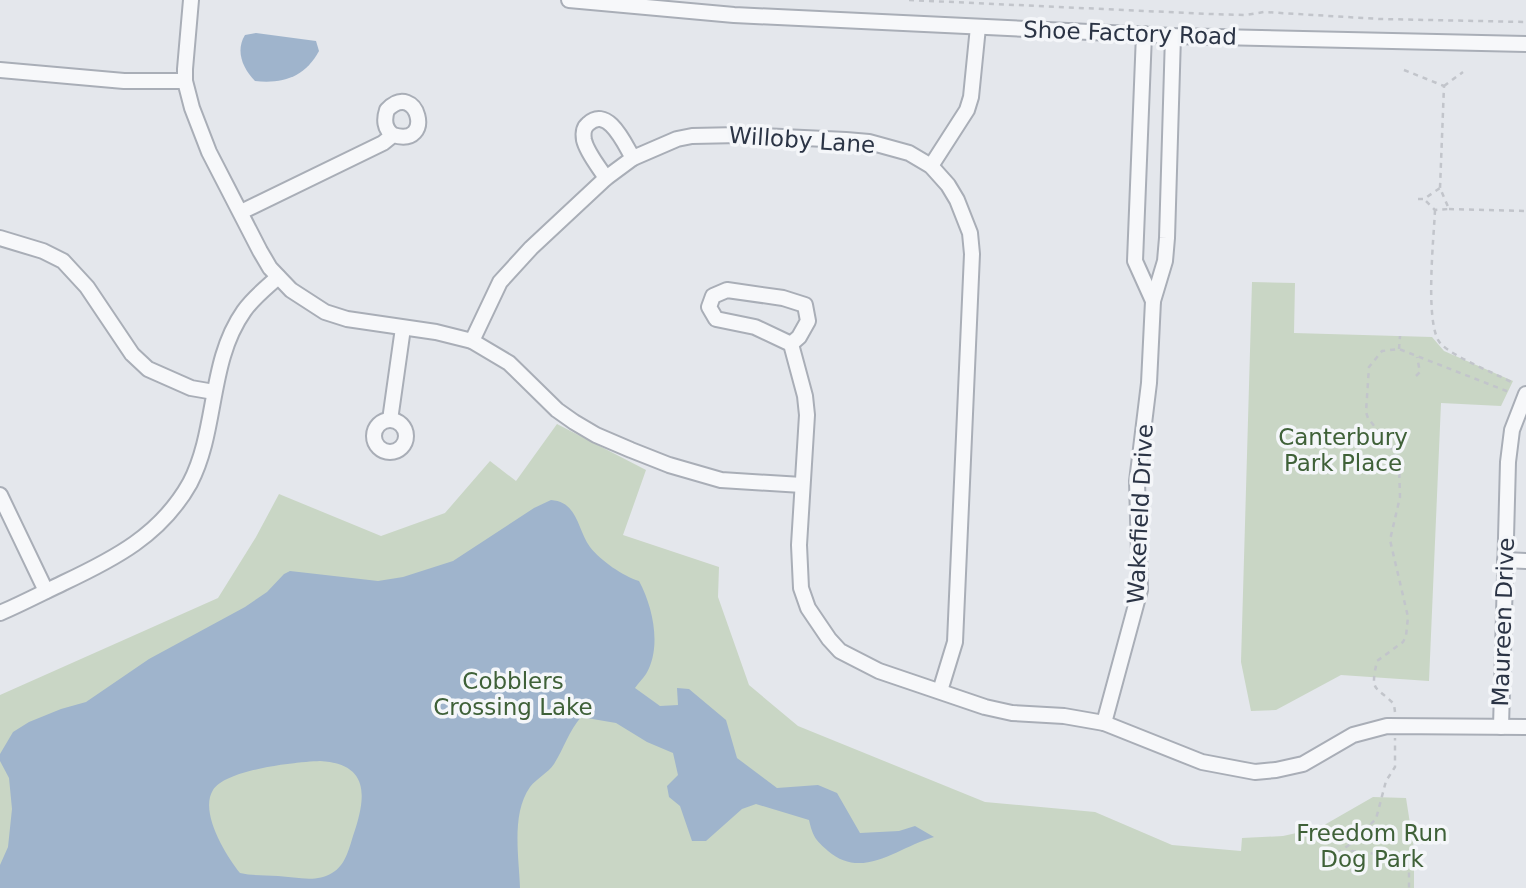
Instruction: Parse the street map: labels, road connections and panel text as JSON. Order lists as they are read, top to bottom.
{
  "streets": {
    "street": [
      "Shoe Factory Road",
      "Willoby Lane",
      "Wakefield Drive",
      "Maureen Drive"
    ]
  },
  "crossings": [
    ["Shoe Factory Road", "Wakefield Drive"]
  ],
  "parks": ["Canterbury Park Place", "Cobblers Crossing Lake", "Freedom Run Dog Park"]
}
